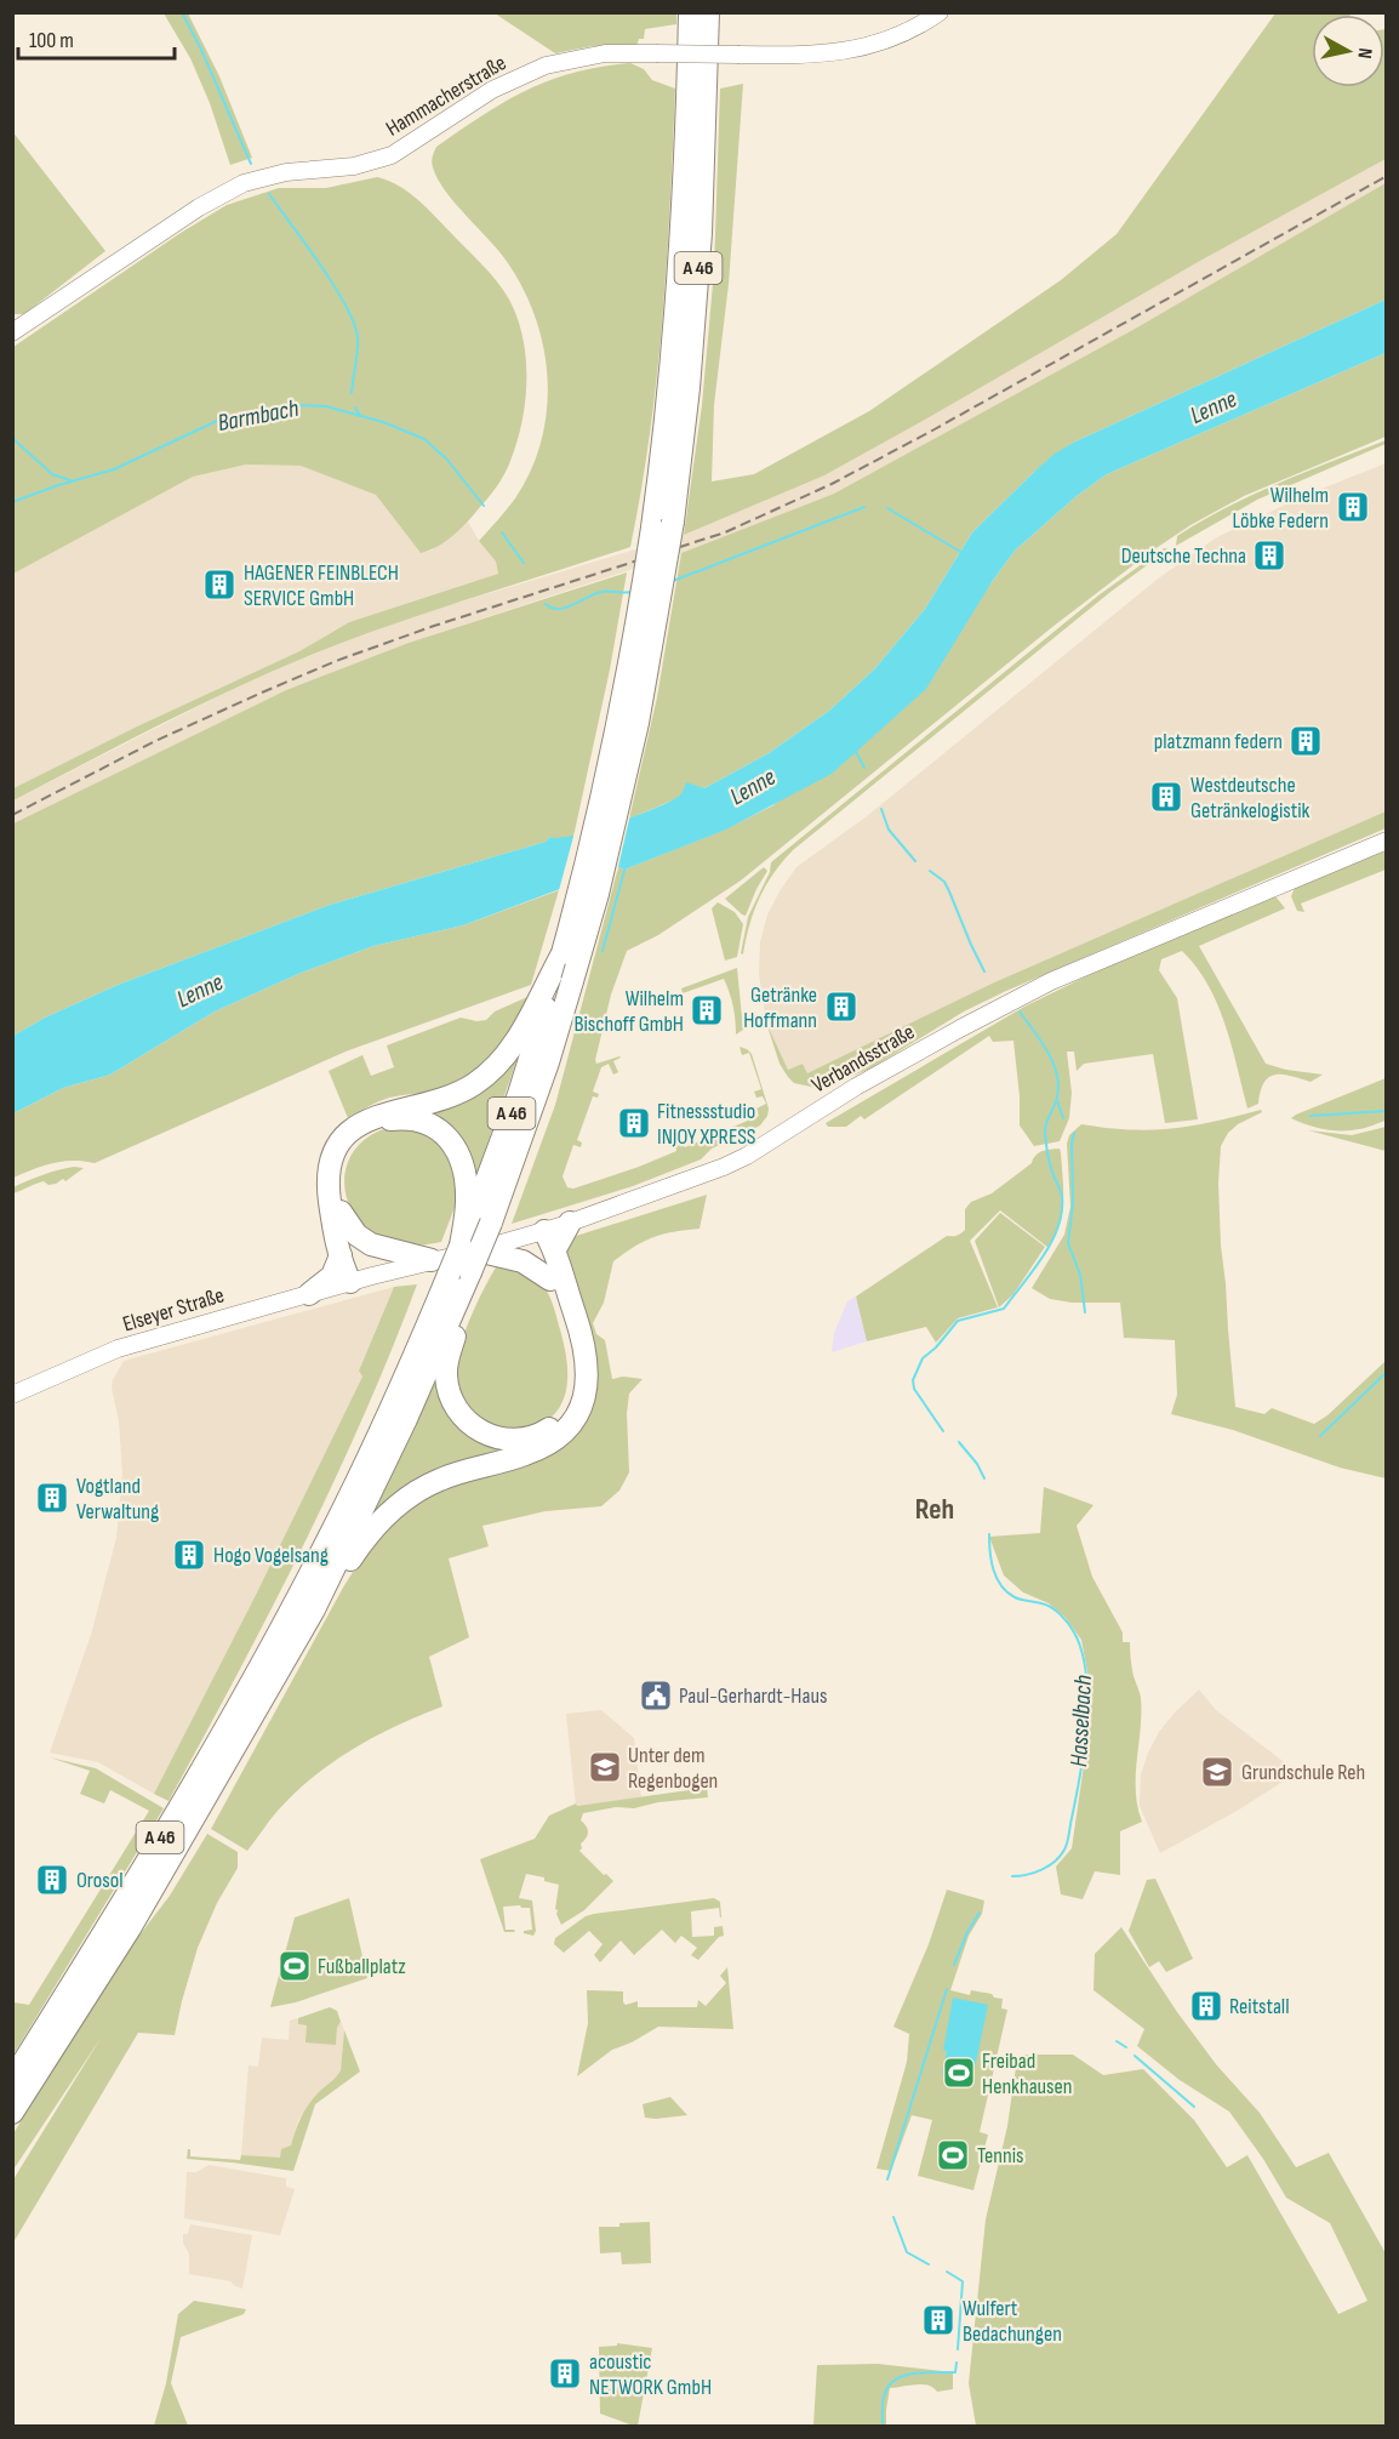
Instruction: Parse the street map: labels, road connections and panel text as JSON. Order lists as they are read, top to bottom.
{
  "streets": {
    "highway": ["A 46"],
    "main road": ["Hammacherstraße", "Verbandsstraße", "Elseyer Straße"]
  },
  "districts": ["Reh"],
  "water": ["Lenne", "Barmbach", "Hasselbach"],
  "places": {
    "building": [
      "Wilhelm Löbke Federn",
      "Deutsche Techna",
      "HAGENER FEINBLECH SERVICE GmbH",
      "platzmann federn",
      "Westdeutsche Getränkelogistik",
      "Getränke Hoffmann",
      "Wilhelm Bischoff GmbH",
      "Fitnessstudio INJOY XPRESS",
      "Vogtland Verwaltung",
      "Hogo Vogelsang",
      "Orosol",
      "Reitstall",
      "Wulfert Bedachungen",
      "acoustic NETWORK GmbH"
    ],
    "public building": ["Paul-Gerhardt-Haus"],
    "school or university": ["Unter dem Regenbogen", "Grundschule Reh"],
    "sports": ["Fußballplatz", "Freibad Henkhausen", "Tennis"]
  },
  "scale_bar": "100 m",
  "north": "right"
}
